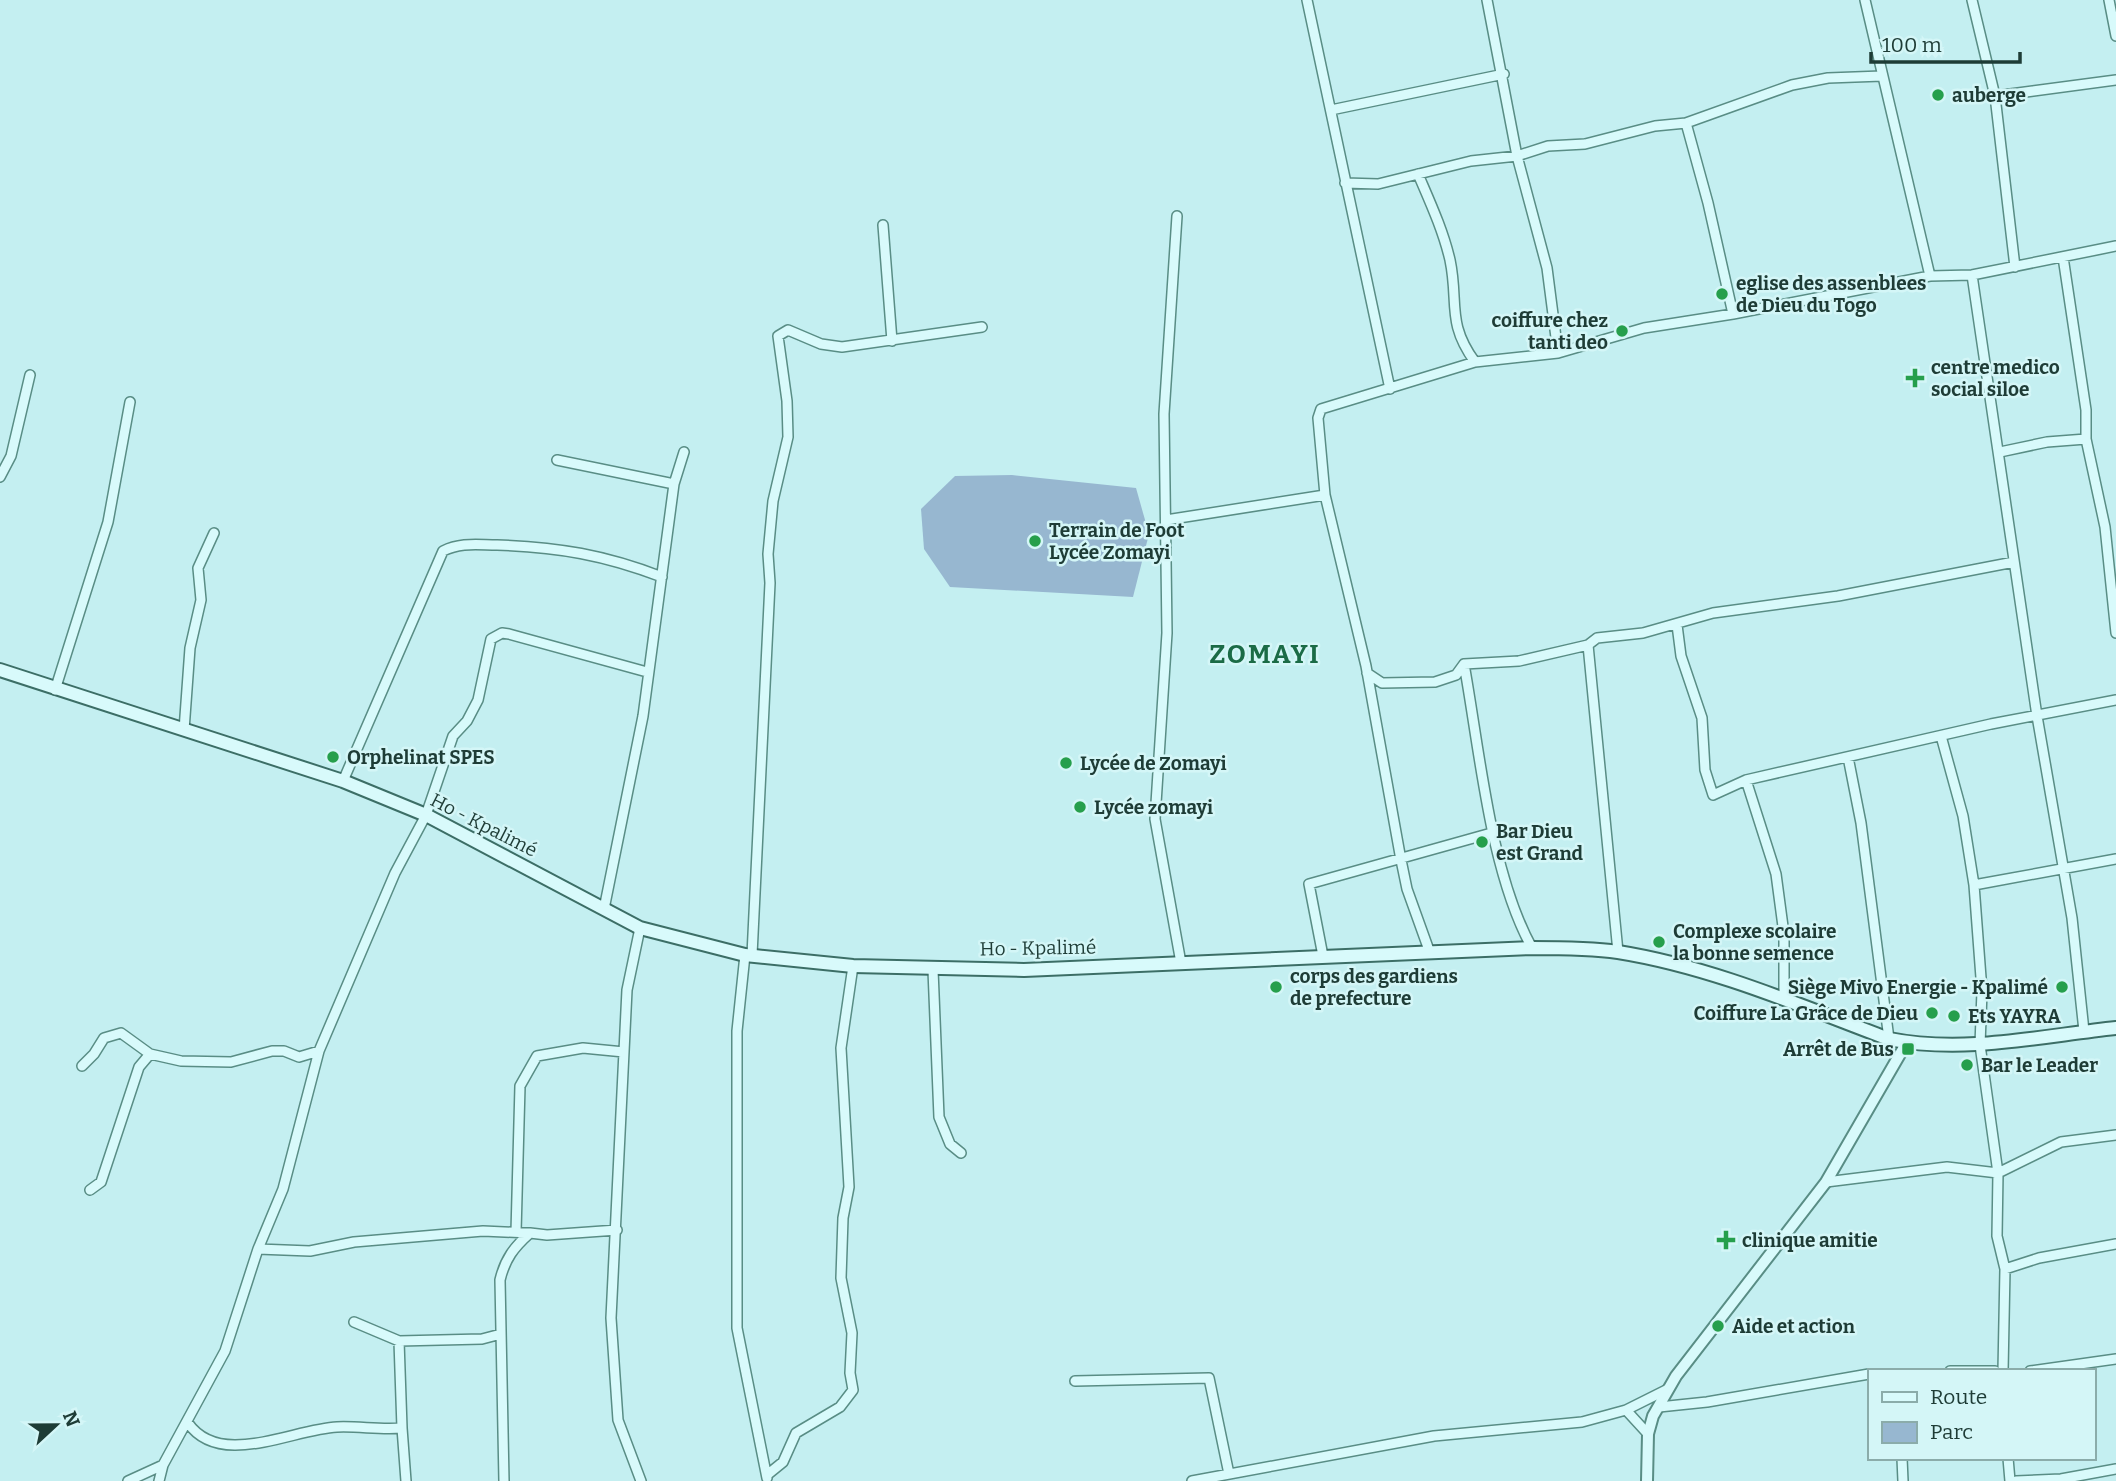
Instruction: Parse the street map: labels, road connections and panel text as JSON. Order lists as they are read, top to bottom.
{
  "streets": {
    "main road": ["Ho - Kpalimé"]
  },
  "districts": ["ZOMAYI"],
  "places": {
    "other": [
      "auberge",
      "eglise des assenblees de Dieu du Togo",
      "coiffure chez tanti deo",
      "Terrain de Foot Lycée Zomayi",
      "Orphelinat SPES",
      "Lycée de Zomayi",
      "Lycée zomayi",
      "Bar Dieu est Grand",
      "Complexe scolaire la bonne semence",
      "corps des gardiens de prefecture",
      "Siège Mivo Energie - Kpalimé",
      "Coiffure La Grâce de Dieu",
      "Ets YAYRA",
      "Bar le Leader",
      "Aide et action"
    ],
    "health": ["centre medico social siloe", "clinique amitie"],
    "transit": ["Arrêt de Bus"]
  },
  "legend": ["Route", "Parc"],
  "scale_bar": "100 m",
  "north": "right"
}
